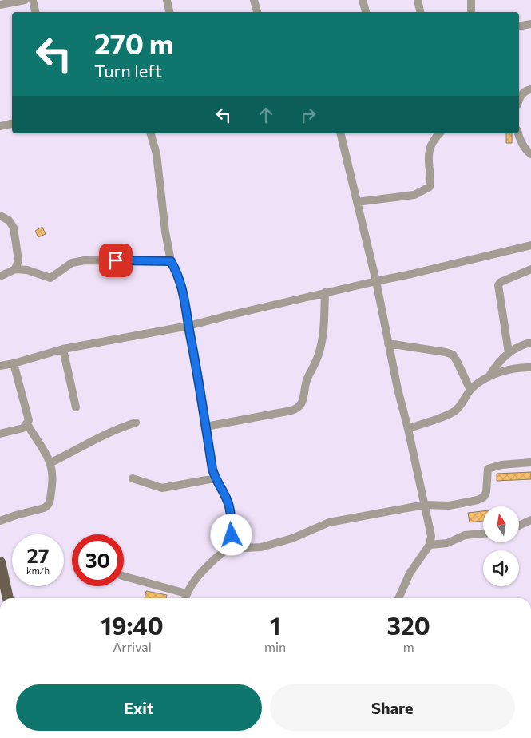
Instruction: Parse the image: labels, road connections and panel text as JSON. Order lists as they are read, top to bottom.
{
  "north": "top",
  "page": {
    "turn": ["270 m", "Turn left"],
    "speed": "27 km/h",
    "limit": "30",
    "eta": [
      "19:40",
      "Arrival",
      "1",
      "min",
      "320",
      "m"
    ],
    "buttons": ["Exit", "Share"]
  }
}
